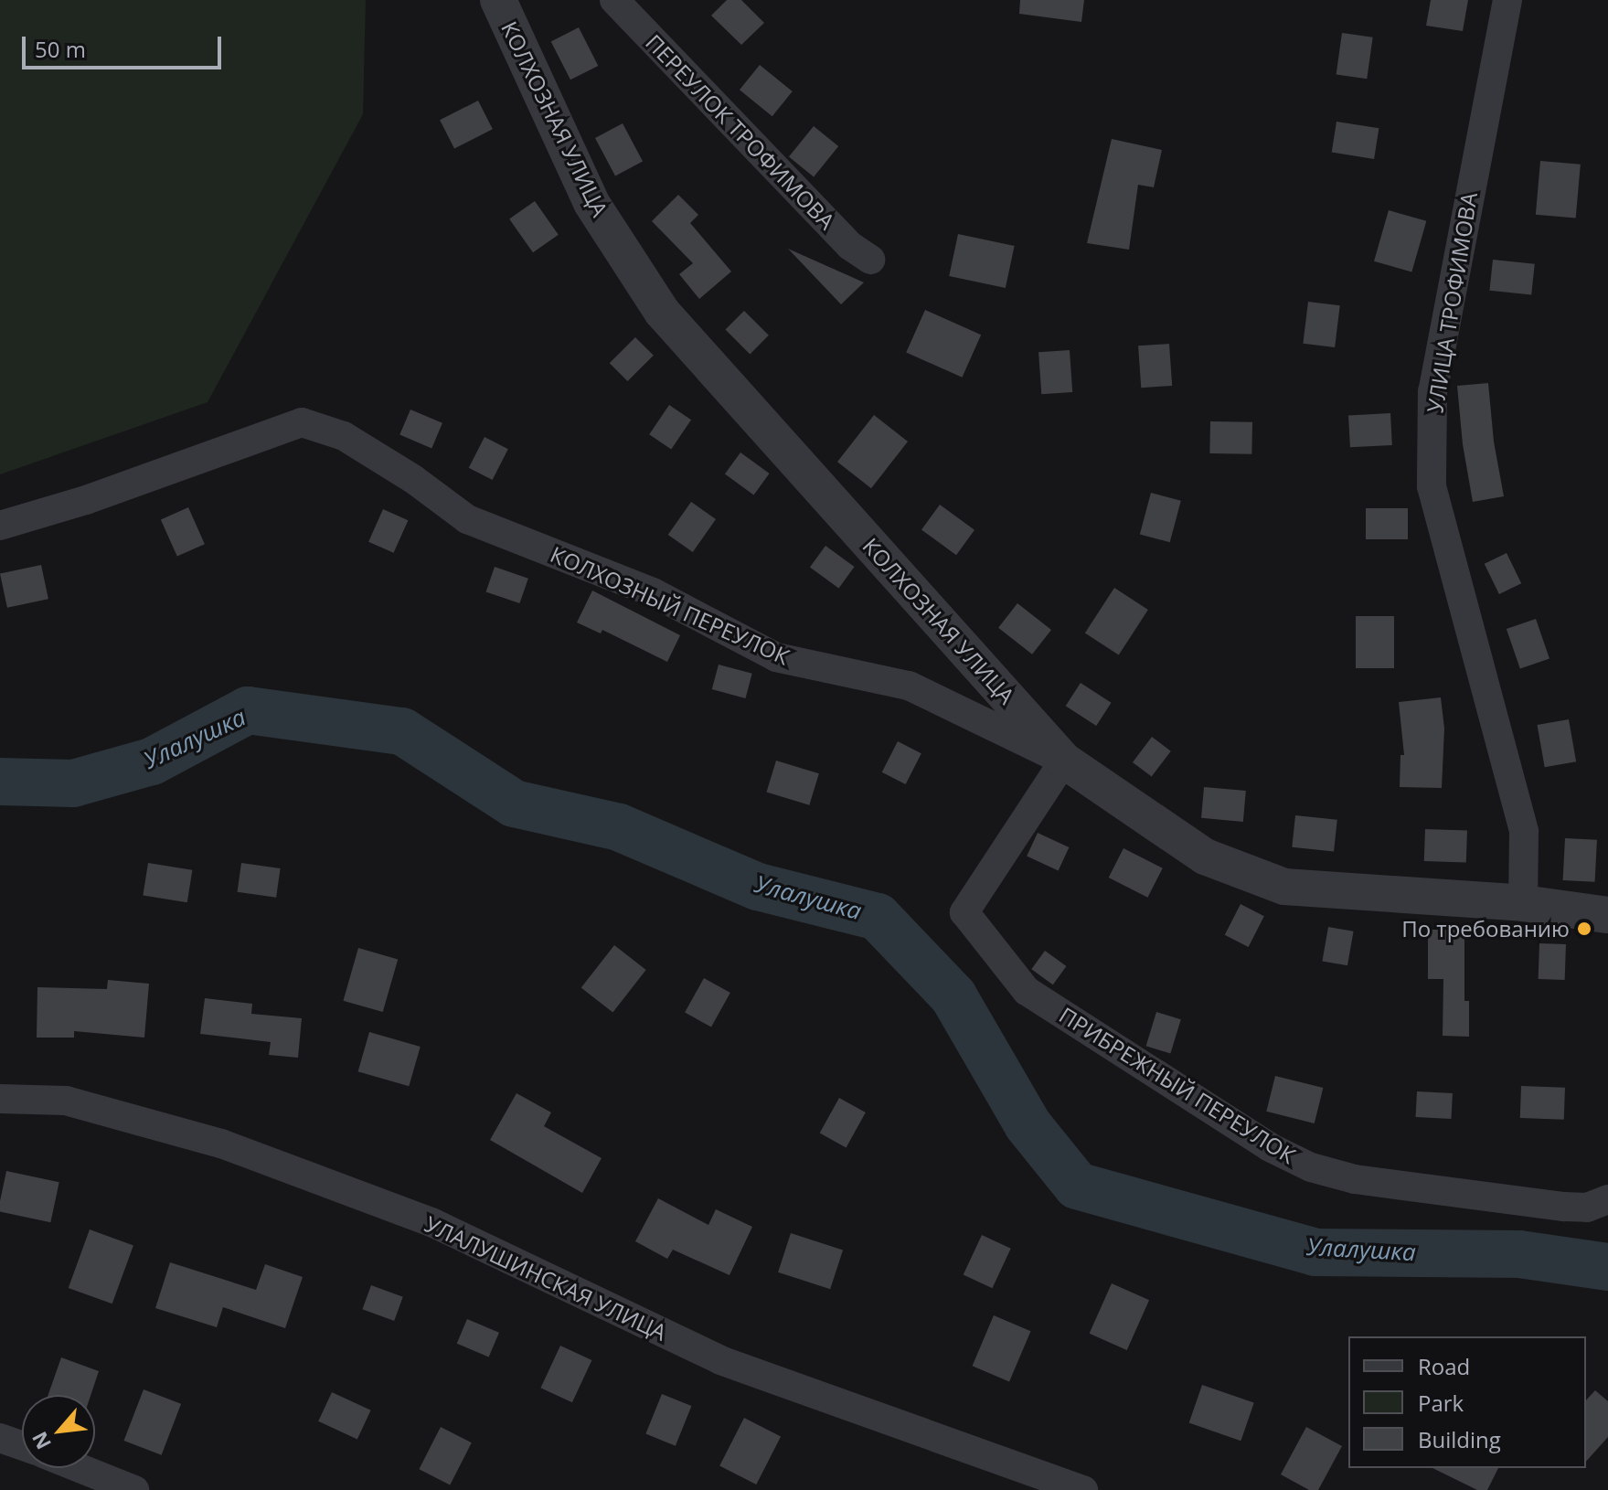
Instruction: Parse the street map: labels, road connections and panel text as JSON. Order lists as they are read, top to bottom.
{
  "streets": {
    "street": [
      "КОЛХОЗНАЯ УЛИЦА",
      "ПЕРЕУЛОК ТРОФИМОВА",
      "УЛИЦА ТРОФИМОВА",
      "КОЛХОЗНЫЙ ПЕРЕУЛОК",
      "ПРИБРЕЖНЫЙ ПЕРЕУЛОК",
      "УЛАЛУШИНСКАЯ УЛИЦА"
    ]
  },
  "crossings": [
    ["КОЛХОЗНАЯ УЛИЦА", "УЛИЦА ТРОФИМОВА"],
    ["КОЛХОЗНАЯ УЛИЦА", "КОЛХОЗНЫЙ ПЕРЕУЛОК"],
    ["КОЛХОЗНАЯ УЛИЦА", "ПРИБРЕЖНЫЙ ПЕРЕУЛОК"],
    ["КОЛХОЗНЫЙ ПЕРЕУЛОК", "ПРИБРЕЖНЫЙ ПЕРЕУЛОК"]
  ],
  "water": ["Улалушка"],
  "places": ["По требованию"],
  "legend": ["Road", "Park", "Building"],
  "scale_bar": "50 m",
  "north": "bottom left"
}
